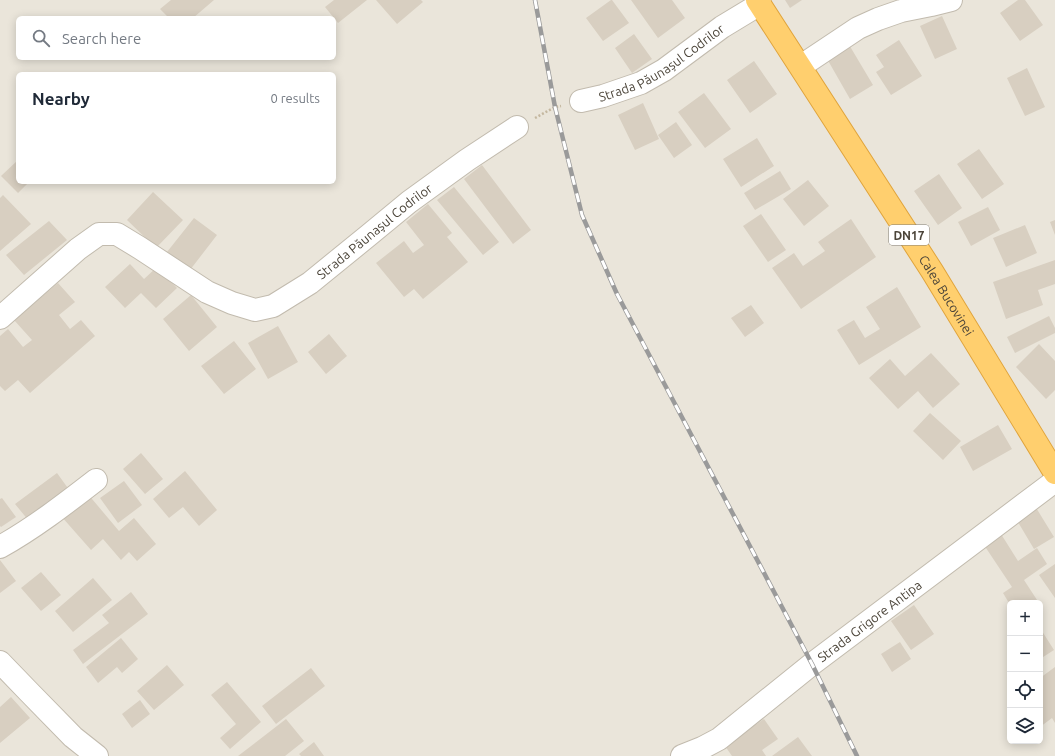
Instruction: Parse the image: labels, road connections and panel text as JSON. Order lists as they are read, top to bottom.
{
  "streets": {
    "highway": ["DN17", "Calea Bucovinei"],
    "street": ["Strada Păunașul Codrilor", "Strada Grigore Antipa"]
  },
  "crossings": [
    ["Strada Păunașul Codrilor", "Calea Bucovinei"]
  ],
  "page": {
    "search": "Search here",
    "heading": ["Nearby", "0 results"],
    "map_buttons": ["+", "−"]
  }
}
